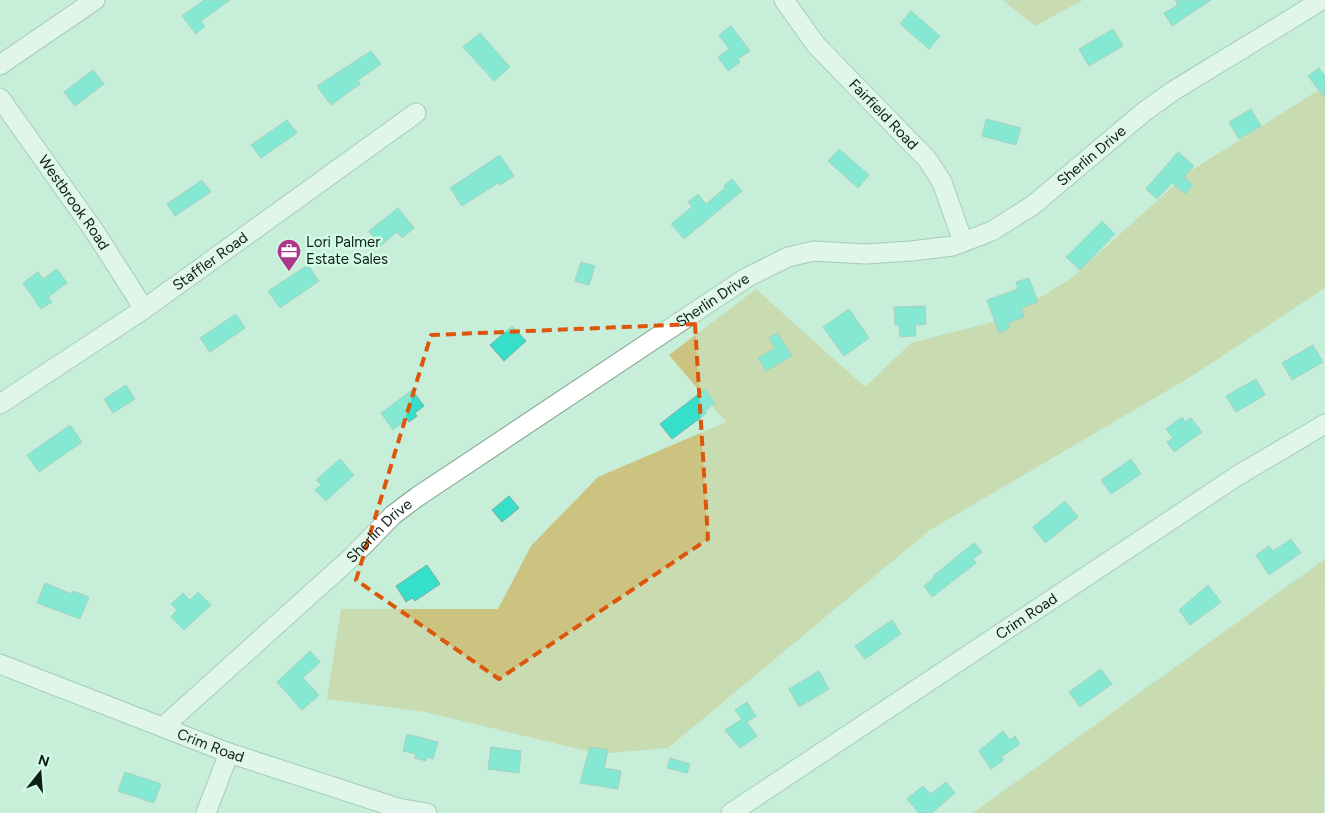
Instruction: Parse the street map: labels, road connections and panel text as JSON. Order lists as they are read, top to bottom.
{
  "streets": {
    "street": [
      "Fairfield Road",
      "Sherlin Drive",
      "Westbrook Road",
      "Staffler Road",
      "Crim Road"
    ]
  },
  "crossings": [
    ["Fairfield Road", "Sherlin Drive"],
    ["Sherlin Drive", "Crim Road"],
    ["Westbrook Road", "Staffler Road"]
  ],
  "places": {
    "office": ["Lori Palmer Estate Sales"]
  },
  "north": "top"
}
